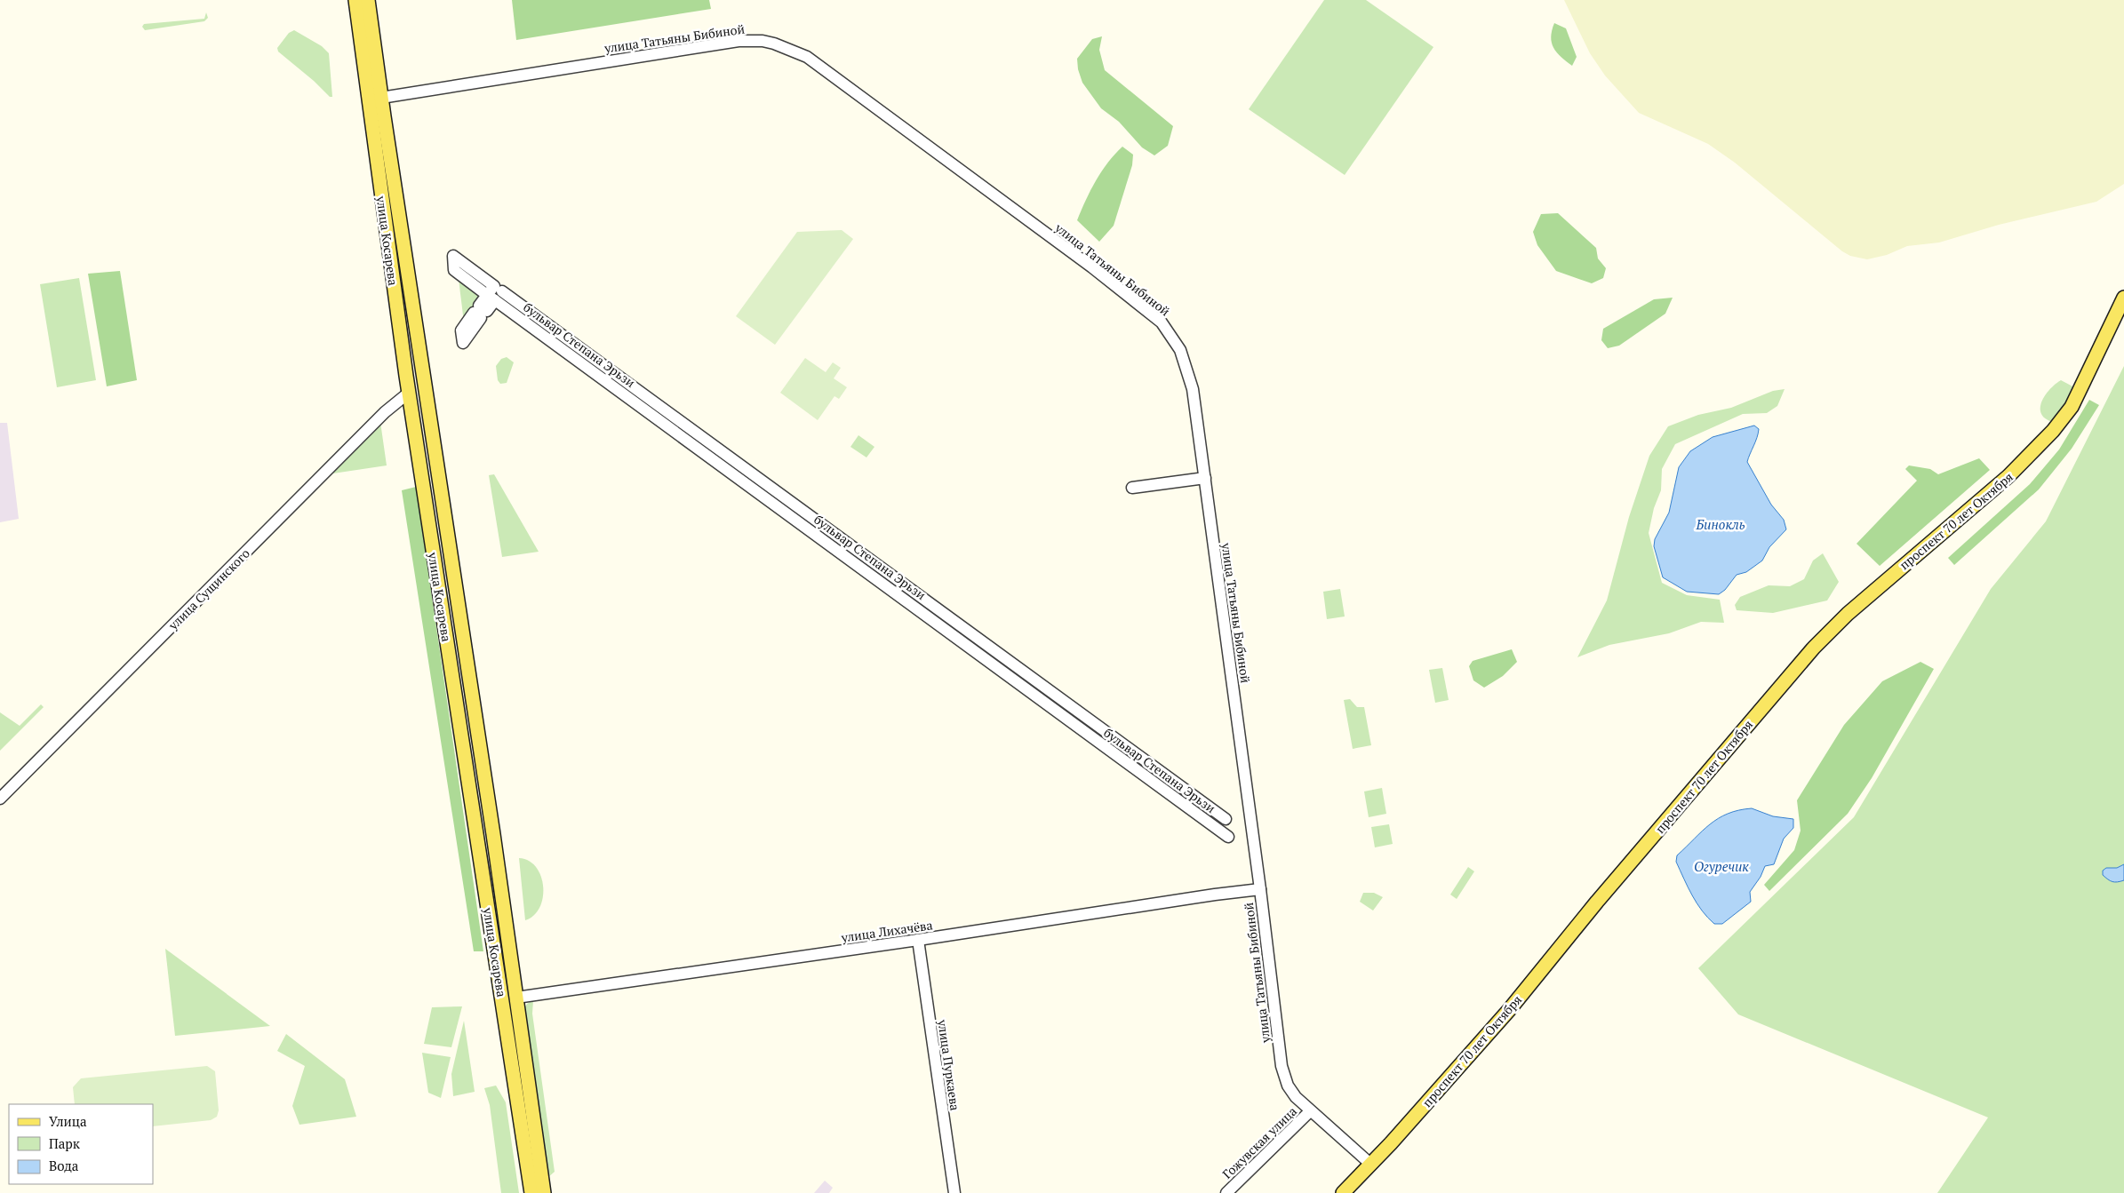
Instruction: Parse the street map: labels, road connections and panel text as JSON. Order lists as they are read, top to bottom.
{
  "streets": {
    "main road": ["улица Косарева", "проспект 70 лет Октября", "улица Сущинского"],
    "street": [
      "улица Татьяны Бибиной",
      "бульвар Степана Эрьзи",
      "улица Лихачёва",
      "улица Пуркаева",
      "Гожувская улица"
    ]
  },
  "crossings": [
    ["улица Татьяны Бибиной", "улица Косарева"],
    ["улица Татьяны Бибиной", "проспект 70 лет Октября"],
    ["улица Татьяны Бибиной", "улица Лихачёва"],
    ["улица Татьяны Бибиной", "Гожувская улица"],
    ["улица Косарева", "улица Сущинского"],
    ["улица Косарева", "улица Лихачёва"],
    ["улица Лихачёва", "улица Пуркаева"]
  ],
  "water": ["Бинокль", "Огуречик"],
  "legend": ["Улица", "Парк", "Вода"]
}
